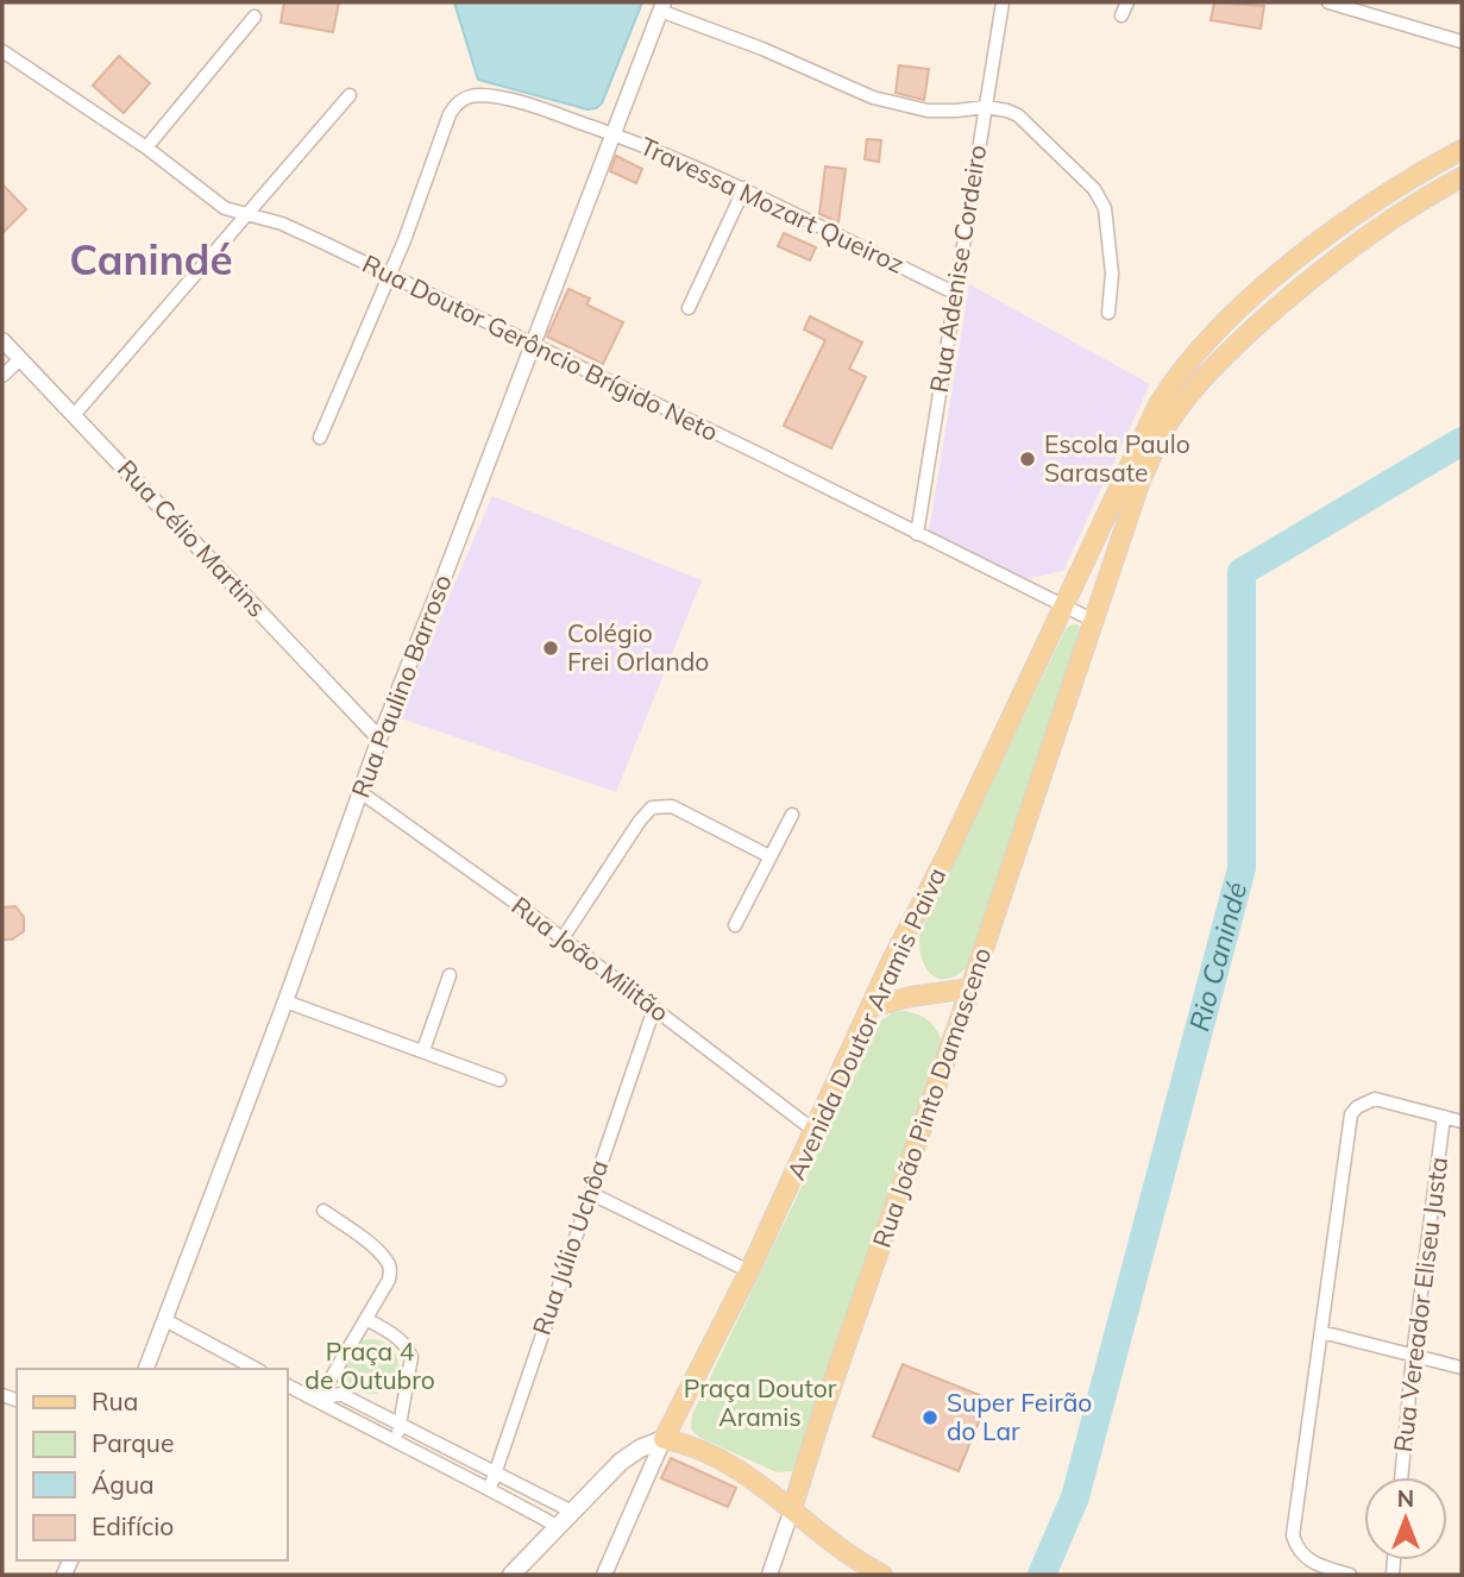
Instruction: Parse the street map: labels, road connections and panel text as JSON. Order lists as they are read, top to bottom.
{
  "streets": {
    "main road": ["Avenida Doutor Aramis Paiva", "Rua João Pinto Damasceno"],
    "street": [
      "Travessa Mozart Queiroz",
      "Rua Adenise Cordeiro",
      "Rua Doutor Gerôncio Brígido Neto",
      "Rua Célio Martins",
      "Rua Paulino Barroso",
      "Rua João Militão",
      "Rua Júlio Uchôa",
      "Rua Vereador Eliseu Justa"
    ]
  },
  "crossings": [
    ["Travessa Mozart Queiroz", "Rua Adenise Cordeiro"],
    ["Travessa Mozart Queiroz", "Rua Doutor Gerôncio Brígido Neto"],
    ["Travessa Mozart Queiroz", "Rua Paulino Barroso"],
    ["Rua Adenise Cordeiro", "Rua Doutor Gerôncio Brígido Neto"],
    ["Rua Doutor Gerôncio Brígido Neto", "Rua Paulino Barroso"],
    ["Rua Doutor Gerôncio Brígido Neto", "Avenida Doutor Aramis Paiva"],
    ["Rua Doutor Gerôncio Brígido Neto", "Rua João Pinto Damasceno"],
    ["Rua Célio Martins", "Rua Paulino Barroso"],
    ["Rua Paulino Barroso", "Rua João Militão"],
    ["Rua João Militão", "Avenida Doutor Aramis Paiva"],
    ["Rua João Militão", "Rua Júlio Uchôa"]
  ],
  "districts": ["Canindé"],
  "water": ["Rio Canindé"],
  "parks": ["Praça 4 de Outubro", "Praça Doutor Aramis"],
  "places": ["Escola Paulo Sarasate", "Colégio Frei Orlando", "Super Feirão do Lar"],
  "legend": [
    "Rua",
    "Parque",
    "Água",
    "Edifício"
  ],
  "north": "top"
}
